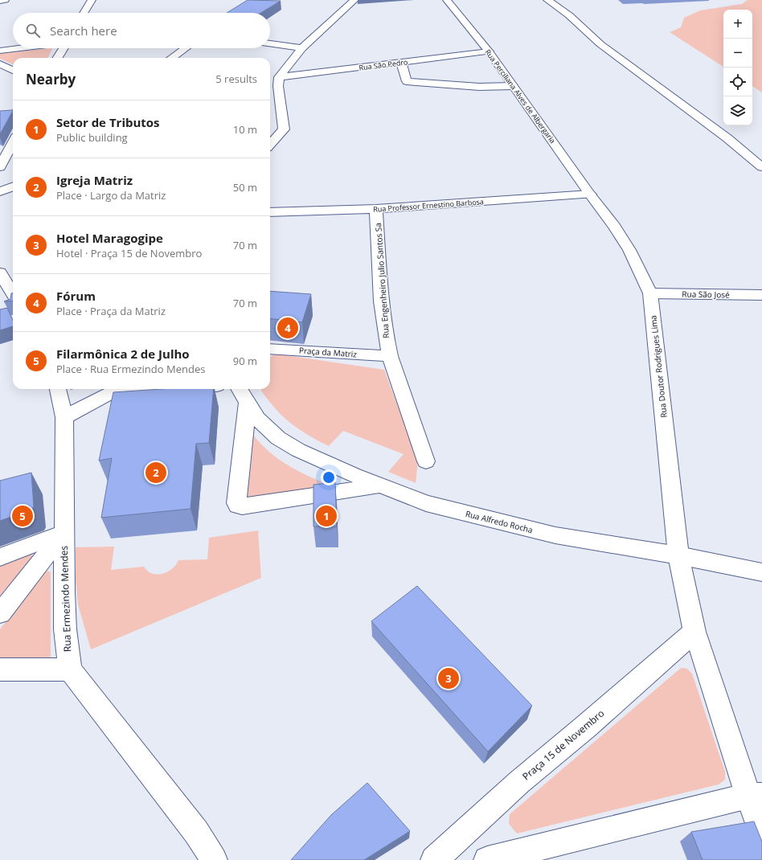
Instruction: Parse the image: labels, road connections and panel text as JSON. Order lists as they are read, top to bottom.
{
  "streets": {
    "street": [
      "Rua São Pedro",
      "Rua Perciliana Alves de Albergaria",
      "Rua Professor Ernestino Barbosa",
      "Rua Engenheiro Julio Santos Sa",
      "Rua São José",
      "Praça da Matriz",
      "Rua Doutor Rodrigues Lima",
      "Rua Alfredo Rocha",
      "Rua Ermezindo Mendes",
      "Praça 15 de Novembro"
    ]
  },
  "crossings": [
    ["Rua São Pedro", "Rua Perciliana Alves de Albergaria"],
    ["Rua Perciliana Alves de Albergaria", "Rua Professor Ernestino Barbosa"],
    ["Rua Perciliana Alves de Albergaria", "Rua Doutor Rodrigues Lima"],
    ["Rua Professor Ernestino Barbosa", "Rua Engenheiro Julio Santos Sa"],
    ["Rua Professor Ernestino Barbosa", "Rua Doutor Rodrigues Lima"],
    ["Rua Engenheiro Julio Santos Sa", "Praça da Matriz"],
    ["Rua São José", "Rua Doutor Rodrigues Lima"],
    ["Rua Doutor Rodrigues Lima", "Rua Alfredo Rocha"]
  ],
  "page": {
    "map_buttons": ["+", "−"],
    "search": "Search here",
    "heading": ["Nearby", "5 results"],
    "list": [
      {
        "mark": "1",
        "name": "Setor de Tributos",
        "note": "Public building",
        "value": "10 m"
      },
      {
        "mark": "2",
        "name": "Igreja Matriz",
        "note": "Place · Largo da Matriz",
        "value": "50 m"
      },
      {
        "mark": "3",
        "name": "Hotel Maragogipe",
        "note": "Hotel · Praça 15 de Novembro",
        "value": "70 m"
      },
      {
        "mark": "4",
        "name": "Fórum",
        "note": "Place · Praça da Matriz",
        "value": "70 m"
      },
      {
        "mark": "5",
        "name": "Filarmônica 2 de Julho",
        "note": "Place · Rua Ermezindo Mendes",
        "value": "90 m"
      }
    ],
    "pins": [
      "4",
      "2",
      "1",
      "5",
      "3"
    ]
  }
}
